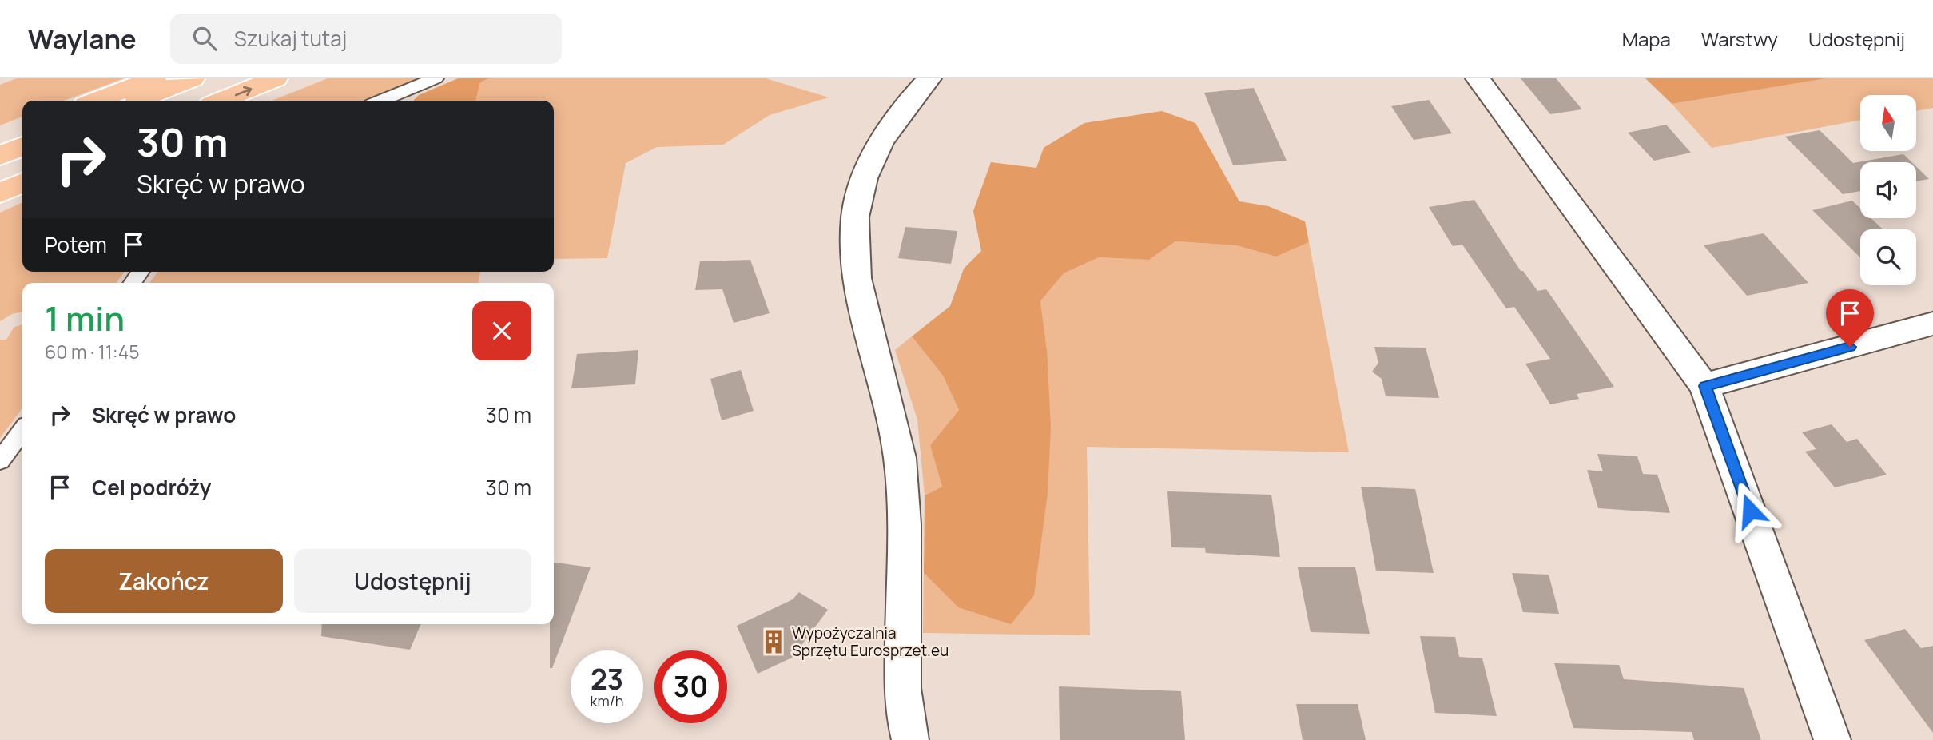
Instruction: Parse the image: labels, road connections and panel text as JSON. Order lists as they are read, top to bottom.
{
  "places": {
    "building": ["Wypożyczalnia Sprzętu Eurosprzet.eu"]
  },
  "north": "top",
  "page": {
    "header": "Waylane",
    "search": "Szukaj tutaj",
    "nav": ["Mapa", "Warstwy", "Udostępnij"],
    "turn": ["30 m", "Skręć w prawo"],
    "then": "Potem",
    "heading": ["1 min", "60 m · 11:45"],
    "list": [
      {
        "name": "Skręć w prawo",
        "value": "30 m"
      },
      {
        "name": "Cel podróży",
        "value": "30 m"
      }
    ],
    "buttons": ["Zakończ", "Udostępnij"],
    "speed": "23 km/h",
    "limit": "30"
  }
}
